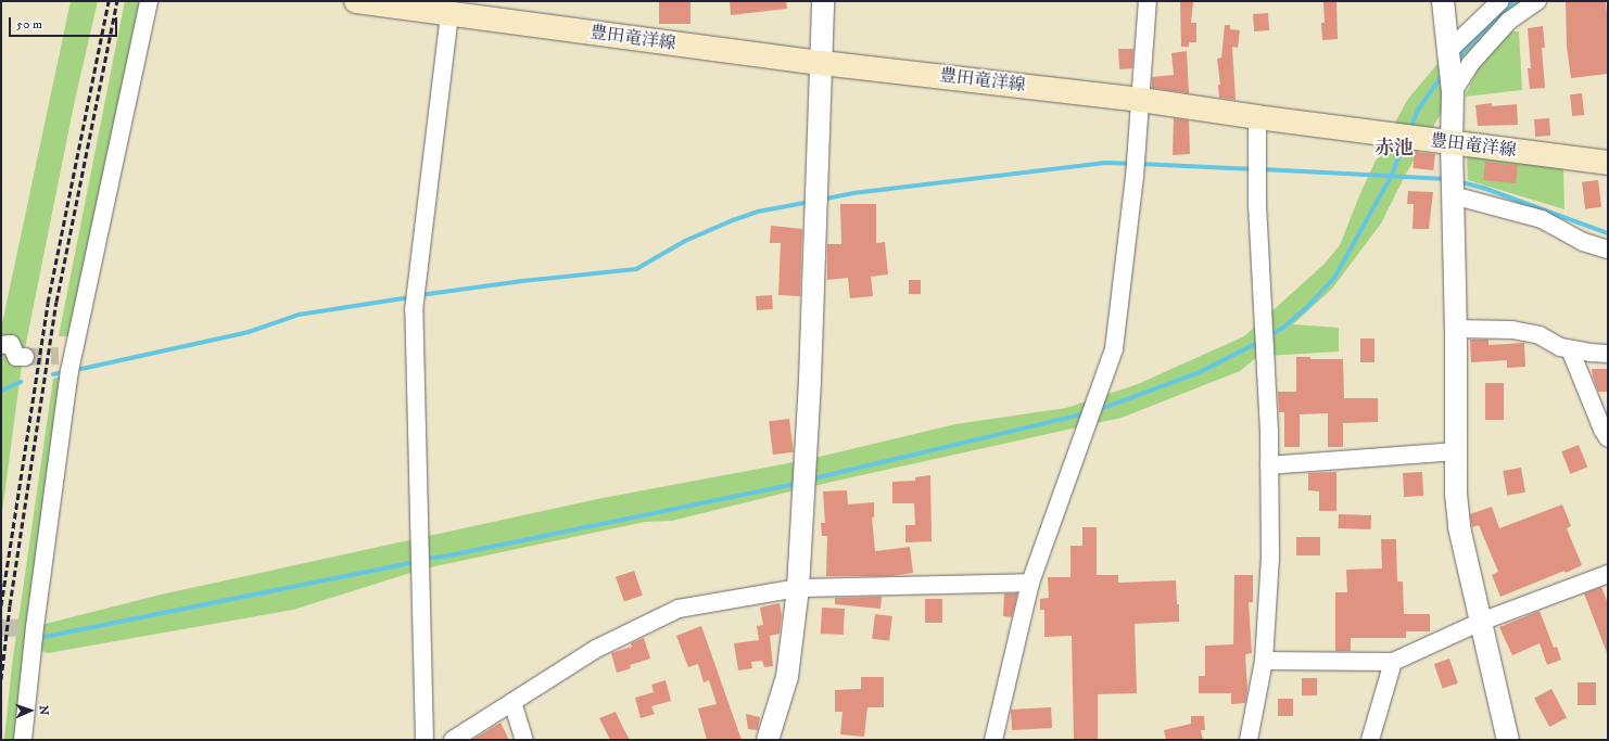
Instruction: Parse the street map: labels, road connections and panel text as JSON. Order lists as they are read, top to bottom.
{
  "streets": {
    "main road": ["豊田竜洋線"]
  },
  "districts": ["赤池"],
  "scale_bar": "50 m",
  "north": "right"
}
